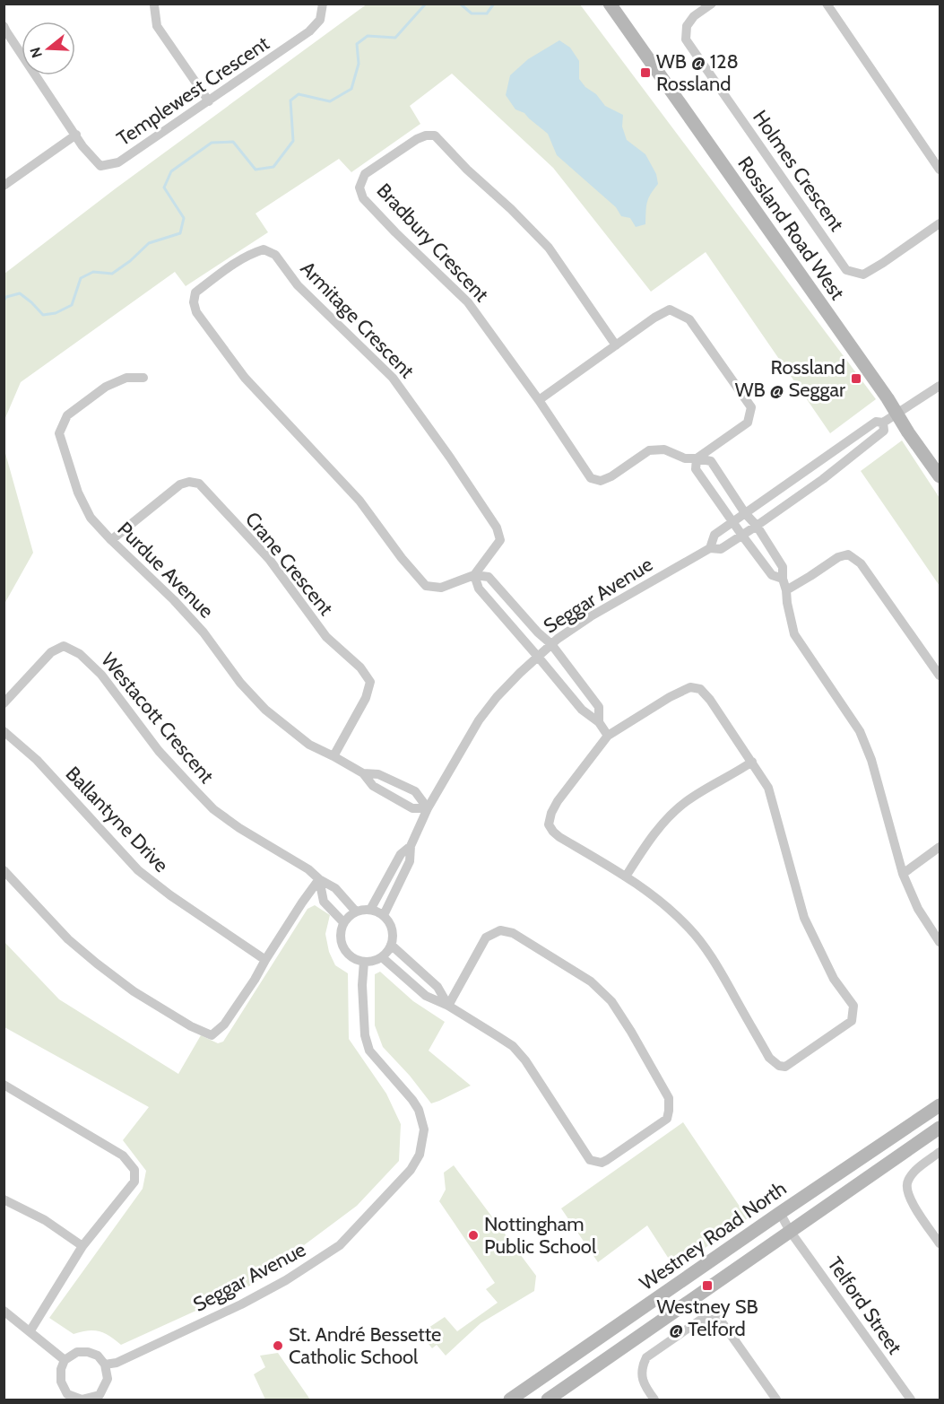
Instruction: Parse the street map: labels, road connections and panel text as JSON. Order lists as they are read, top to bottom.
{
  "streets": {
    "main road": ["Rossland Road West", "Westney Road North"],
    "street": [
      "Templewest Crescent",
      "Holmes Crescent",
      "Bradbury Crescent",
      "Armitage Crescent",
      "Crane Crescent",
      "Purdue Avenue",
      "Seggar Avenue",
      "Westacott Crescent",
      "Ballantyne Drive",
      "Telford Street"
    ]
  },
  "crossings": [
    ["Rossland Road West", "Seggar Avenue"],
    ["Bradbury Crescent", "Seggar Avenue"],
    ["Crane Crescent", "Purdue Avenue"],
    ["Purdue Avenue", "Seggar Avenue"],
    ["Seggar Avenue", "Westacott Crescent"],
    ["Westney Road North", "Telford Street"]
  ],
  "places": {
    "transit": ["WB @ 128 Rossland", "Rossland WB @ Seggar", "Westney SB @ Telford"],
    "other": ["Nottingham Public School", "St. André Bessette Catholic School"]
  },
  "north": "left"
}
